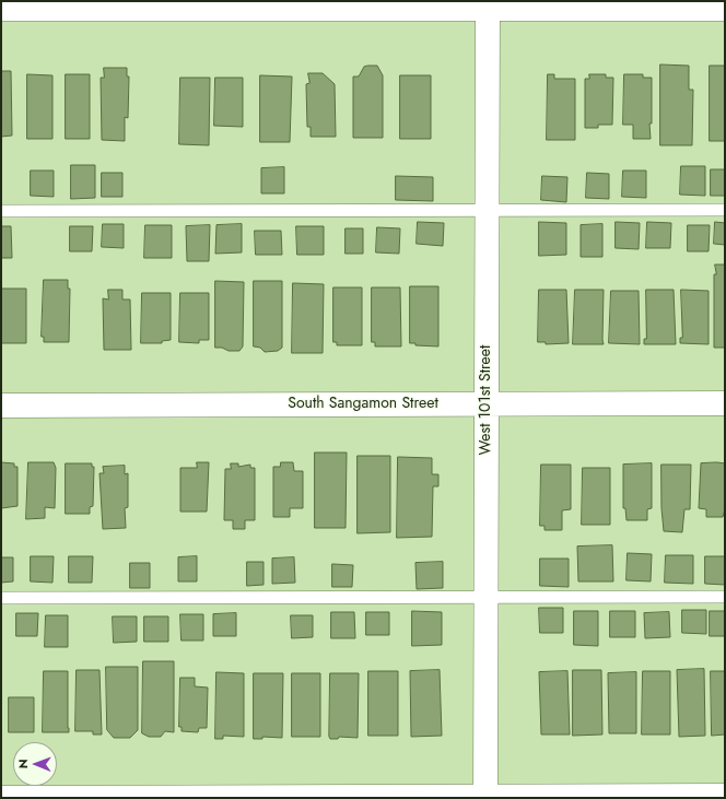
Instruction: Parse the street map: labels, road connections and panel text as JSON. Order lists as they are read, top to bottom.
{
  "streets": {
    "street": ["West 101st Street", "South Sangamon Street"]
  },
  "crossings": [
    ["West 101st Street", "South Sangamon Street"]
  ],
  "north": "left"
}
